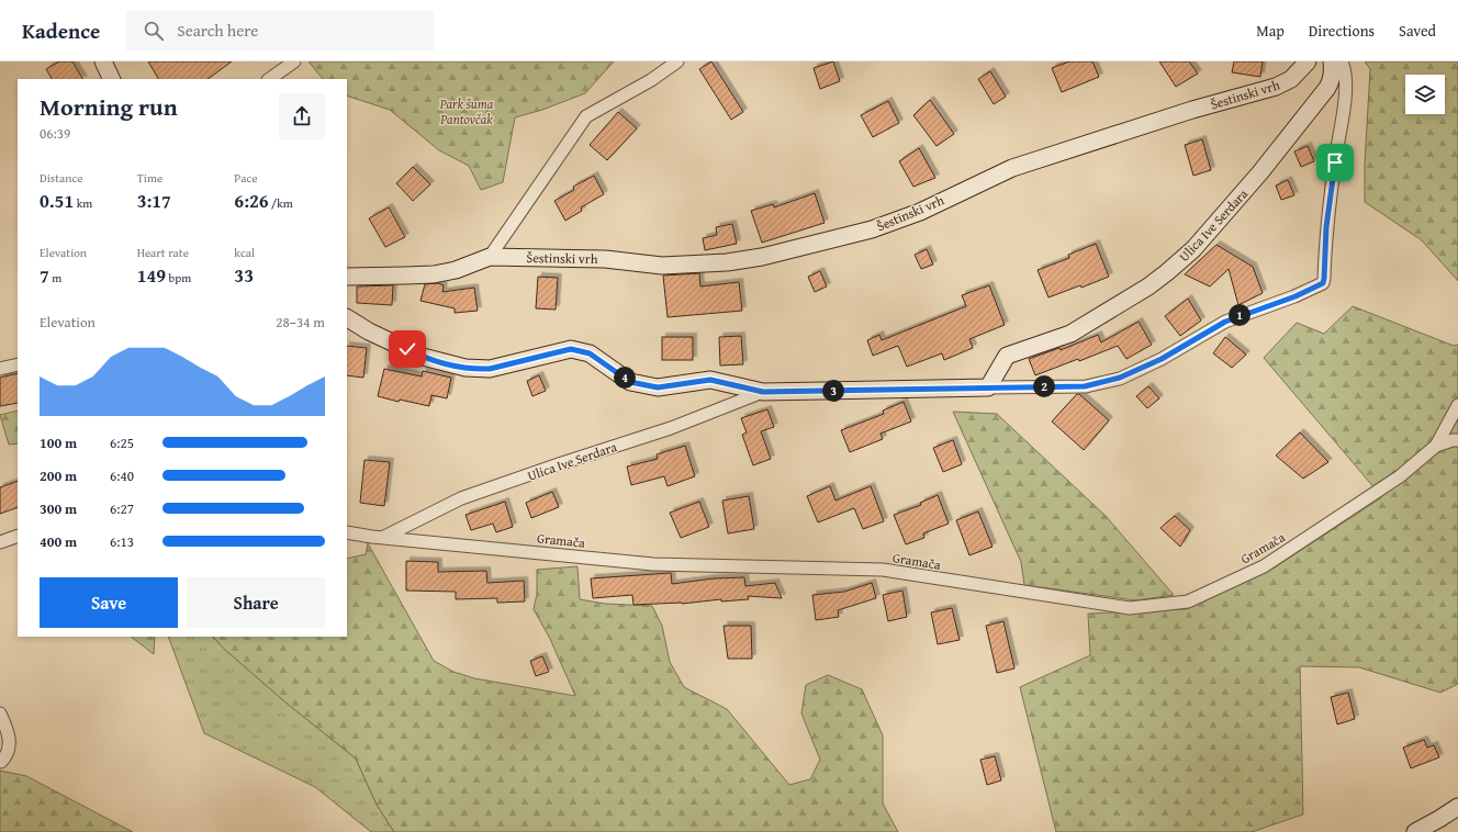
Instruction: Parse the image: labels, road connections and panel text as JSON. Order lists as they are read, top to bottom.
{
  "streets": {
    "street": ["Šestinski vrh", "Ulica Ive Serdara", "Gramača"]
  },
  "crossings": [
    ["Ulica Ive Serdara", "Gramača"]
  ],
  "parks": ["Park šuma Pantovčak"],
  "page": {
    "header": "Kadence",
    "search": "Search here",
    "nav": ["Map", "Directions", "Saved"],
    "heading": ["Morning run", "06:39"],
    "stats": [
      ["Distance", "0.51 km"],
      ["Time", "3:17"],
      ["Pace", "6:26 /km"],
      ["Elevation", "7 m"],
      ["Heart rate", "149 bpm"],
      ["kcal", "33"]
    ],
    "chart": ["Elevation", "28–34 m"],
    "pins": [
      "1",
      "4",
      "2",
      "3"
    ],
    "list": [
      {
        "name": "100 m",
        "note": "6:25"
      },
      {
        "name": "200 m",
        "note": "6:40"
      },
      {
        "name": "300 m",
        "note": "6:27"
      },
      {
        "name": "400 m",
        "note": "6:13"
      }
    ],
    "buttons": ["Save", "Share"]
  }
}
